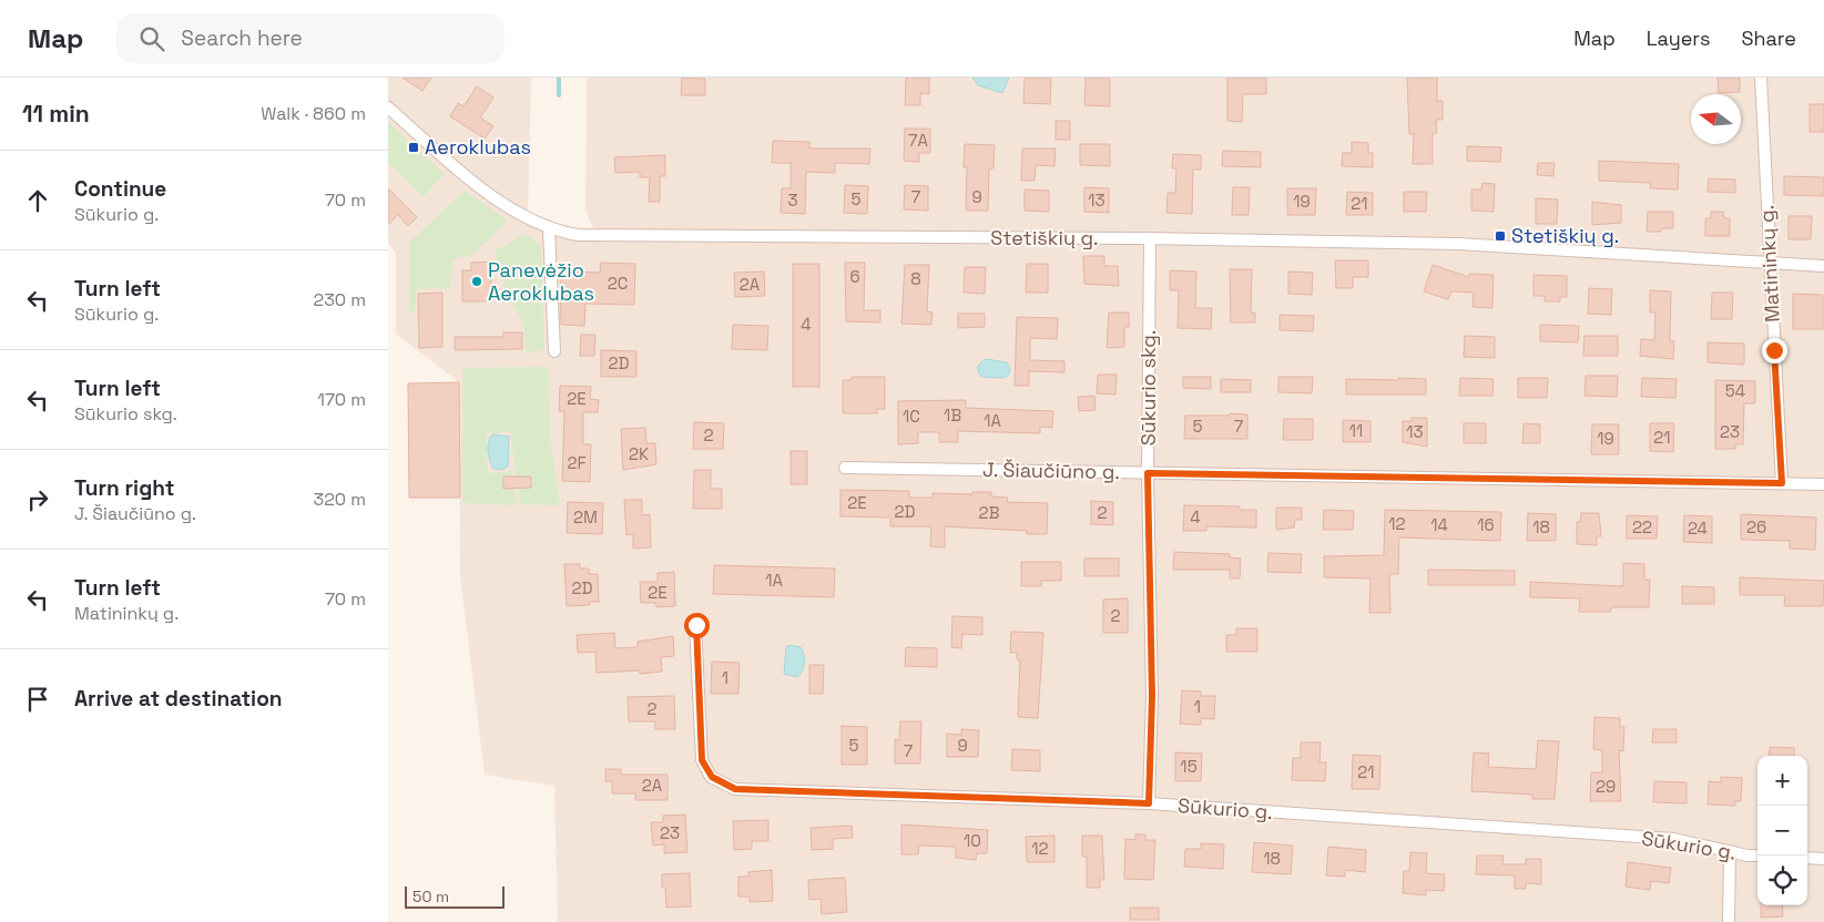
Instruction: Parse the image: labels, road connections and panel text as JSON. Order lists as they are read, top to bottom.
{
  "streets": {
    "street": [
      "Stetiškių g.",
      "Matininkų g.",
      "Sūkurio skg.",
      "J. Šiaučiūno g.",
      "Sūkurio g."
    ]
  },
  "crossings": [
    ["Stetiškių g.", "Matininkų g."],
    ["Stetiškių g.", "Sūkurio skg."],
    ["Matininkų g.", "J. Šiaučiūno g."],
    ["Sūkurio skg.", "J. Šiaučiūno g."],
    ["Sūkurio skg.", "Sūkurio g."]
  ],
  "places": {
    "transit": ["Aeroklubas", "Stetiškių g."],
    "other": ["Panevėžio Aeroklubas"]
  },
  "house_numbers": [
    "7A",
    "7",
    "9",
    "5",
    "3",
    "13",
    "19",
    "21",
    "6",
    "8",
    "2C",
    "2A",
    "4",
    "2D",
    "54",
    "2E",
    "1B",
    "1C",
    "1A",
    "5",
    "7",
    "11",
    "13",
    "23",
    "2",
    "21",
    "19",
    "2K",
    "2F",
    "2E",
    "2D",
    "2B",
    "2",
    "2M",
    "4",
    "12",
    "14",
    "16",
    "18",
    "22",
    "26",
    "24",
    "1A",
    "2D",
    "2E",
    "2",
    "1",
    "1",
    "2",
    "5",
    "9",
    "7",
    "15",
    "21",
    "2A",
    "29",
    "23",
    "10",
    "12",
    "18"
  ],
  "scale_bar": "50 m",
  "north": "left",
  "page": {
    "header": "Map",
    "search": "Search here",
    "nav": ["Map", "Layers", "Share"],
    "heading": ["11 min", "Walk · 860 m"],
    "list": [
      ["Continue", "Sūkurio g.", "70 m"],
      ["Turn left", "Sūkurio g.", "230 m"],
      ["Turn left", "Sūkurio skg.", "170 m"],
      ["Turn right", "J. Šiaučiūno g.", "320 m"],
      ["Turn left", "Matininkų g.", "70 m"],
      "Arrive at destination"
    ],
    "map_buttons": ["+", "−"],
    "scale": "50 m"
  }
}
